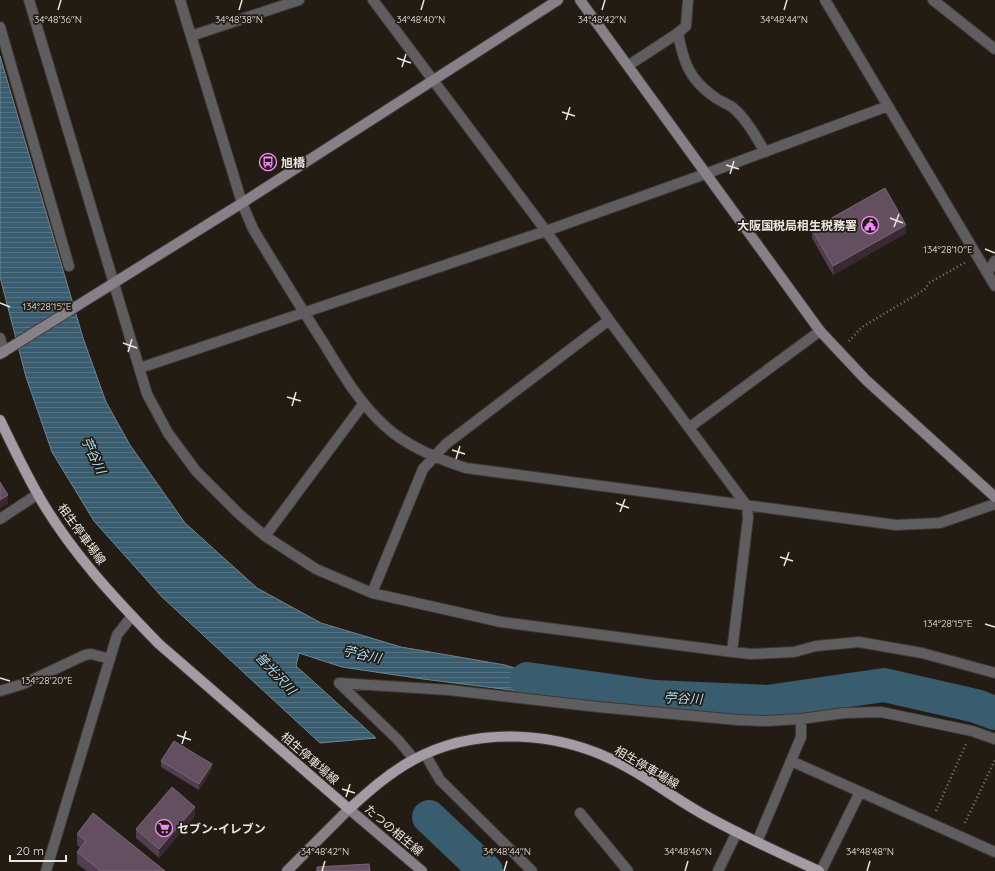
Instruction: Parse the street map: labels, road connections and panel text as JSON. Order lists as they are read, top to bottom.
{
  "streets": {
    "main road": ["相生停車場線"],
    "street": ["たつの相生線"]
  },
  "crossings": [
    ["相生停車場線", "たつの相生線"]
  ],
  "water": ["苧谷川", "普光沢川"],
  "places": {
    "bus stop": ["旭橋"],
    "public building": ["大阪国税局相生税務署"],
    "supermarket": ["セブン-イレブン"]
  },
  "scale_bar": "20 m",
  "coordinates": [
    "34°48'36\"N",
    "34°48'38\"N",
    "34°48'40\"N",
    "34°48'42\"N",
    "34°48'44\"N",
    "134°28'10\"E",
    "134°28'15\"E",
    "134°28'20\"E",
    "34°48'46\"N",
    "34°48'48\"N"
  ]
}
